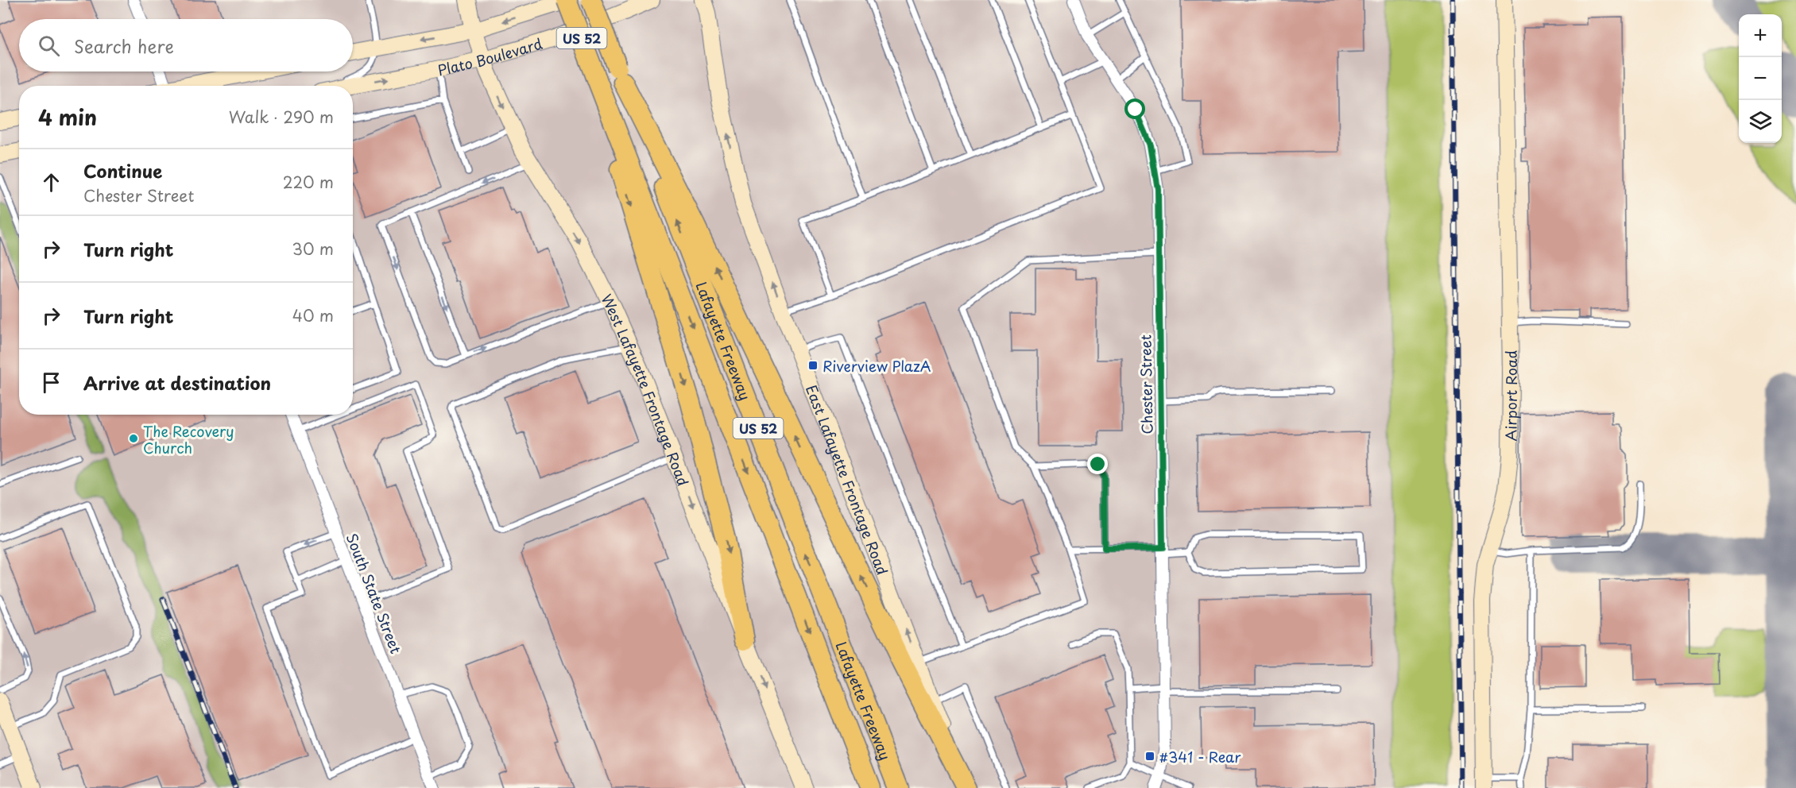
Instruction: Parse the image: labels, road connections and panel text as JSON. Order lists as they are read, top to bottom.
{
  "streets": {
    "highway": ["US 52", "Lafayette Freeway"],
    "main road": [
      "Plato Boulevard",
      "West Lafayette Frontage Road",
      "Airport Road",
      "East Lafayette Frontage Road"
    ],
    "street": ["Chester Street", "South State Street"]
  },
  "crossings": [
    ["Plato Boulevard", "Lafayette Freeway"],
    ["Plato Boulevard", "West Lafayette Frontage Road"]
  ],
  "one_way": ["West Lafayette Frontage Road", "East Lafayette Frontage Road"],
  "places": {
    "transit": ["Riverview PlazA", "#341 - Rear"],
    "other": ["The Recovery Church"]
  },
  "page": {
    "map_buttons": ["+", "−"],
    "search": "Search here",
    "heading": ["4 min", "Walk · 290 m"],
    "list": [
      ["Continue", "Chester Street", "220 m"],
      ["Turn right", "30 m"],
      ["Turn right", "40 m"],
      "Arrive at destination"
    ]
  }
}
